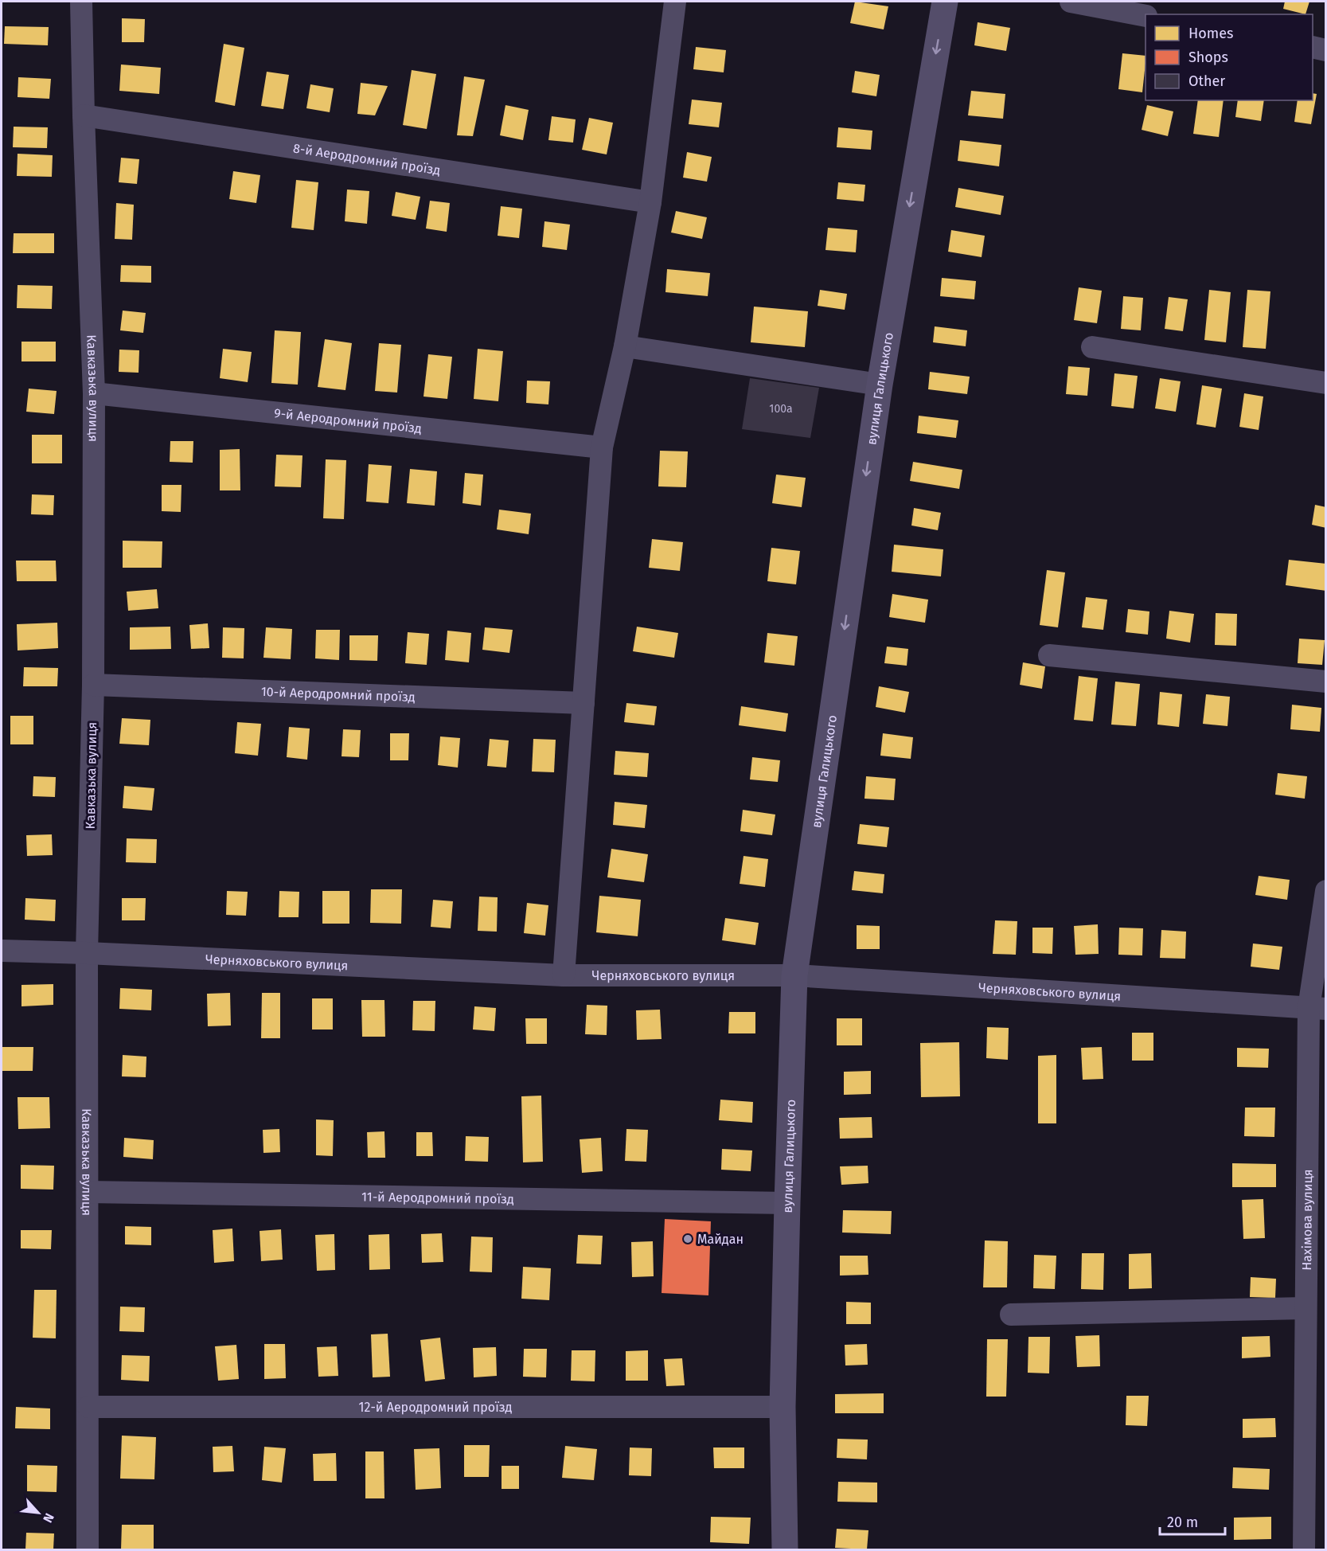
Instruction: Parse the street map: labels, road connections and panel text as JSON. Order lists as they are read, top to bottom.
{
  "streets": {
    "street": [
      "8-й Аеродромний проїзд",
      "Кавказька вулиця",
      "вулиця Галицького",
      "9-й Аеродромний проїзд",
      "10-й Аеродромний проїзд",
      "Черняховського вулиця",
      "11-й Аеродромний проїзд",
      "Нахімова вулиця",
      "12-й Аеродромний проїзд"
    ]
  },
  "crossings": [
    ["8-й Аеродромний проїзд", "Кавказька вулиця"],
    ["Кавказька вулиця", "9-й Аеродромний проїзд"],
    ["Кавказька вулиця", "10-й Аеродромний проїзд"],
    ["Кавказька вулиця", "Черняховського вулиця"],
    ["Кавказька вулиця", "11-й Аеродромний проїзд"],
    ["Кавказька вулиця", "12-й Аеродромний проїзд"],
    ["вулиця Галицького", "Черняховського вулиця"],
    ["вулиця Галицького", "11-й Аеродромний проїзд"],
    ["вулиця Галицького", "12-й Аеродромний проїзд"],
    ["Черняховського вулиця", "Нахімова вулиця"]
  ],
  "one_way": ["вулиця Галицького"],
  "places": ["Майдан"],
  "house_numbers": ["100а"],
  "legend": ["Homes", "Shops", "Other"],
  "scale_bar": "20 m",
  "north": "bottom right"
}
